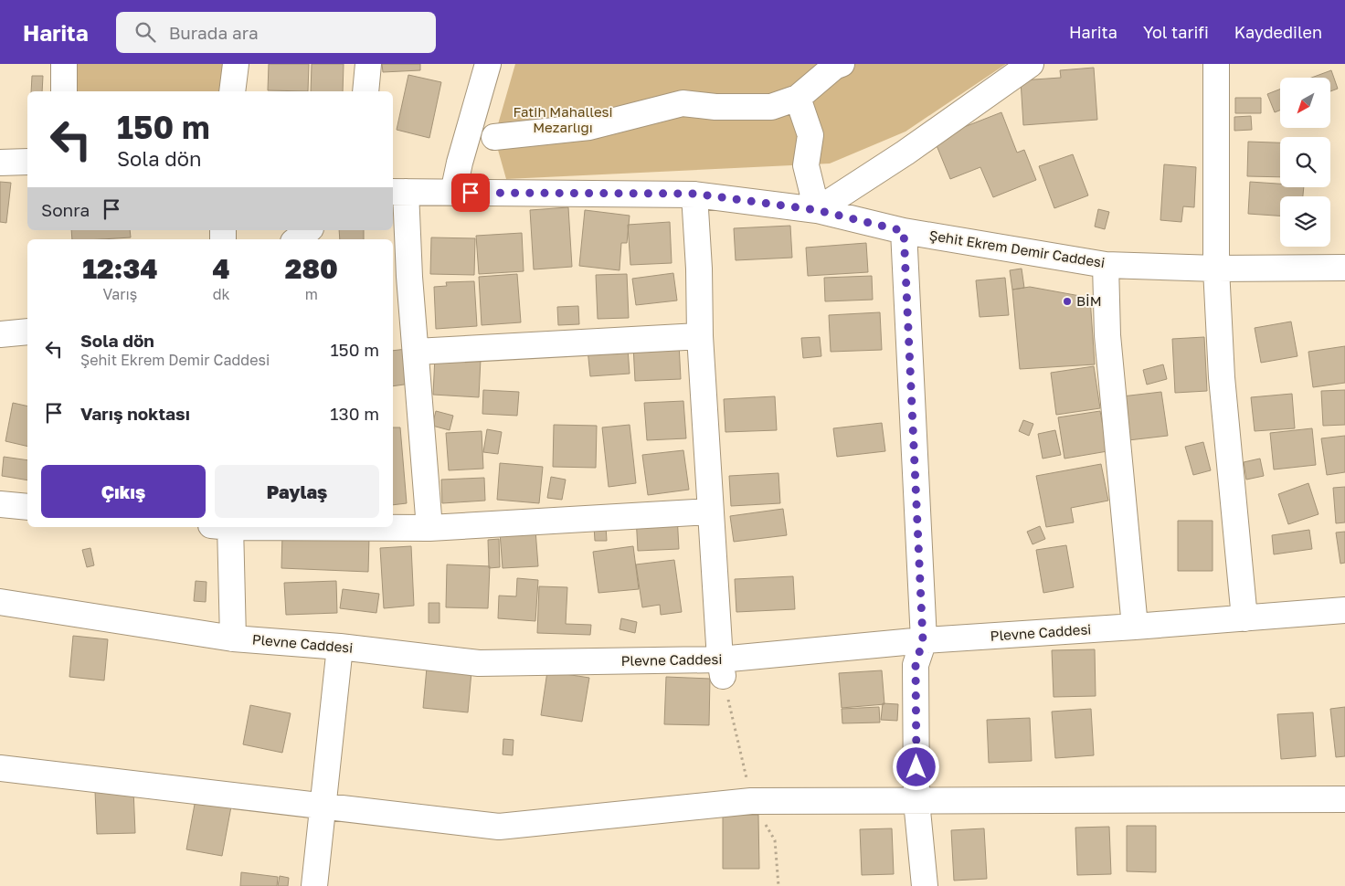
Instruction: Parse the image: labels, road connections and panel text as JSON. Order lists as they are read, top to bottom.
{
  "streets": {
    "street": ["Şehit Ekrem Demir Caddesi", "Plevne Caddesi"]
  },
  "parks": ["Fatih Mahallesi Mezarlığı"],
  "places": ["BİM"],
  "north": "bottom left",
  "page": {
    "header": "Harita",
    "search": "Burada ara",
    "nav": ["Harita", "Yol tarifi", "Kaydedilen"],
    "turn": ["150 m", "Sola dön"],
    "then": "Sonra",
    "eta": [
      "12:34",
      "Varış",
      "4",
      "dk",
      "280",
      "m"
    ],
    "list": [
      {
        "name": "Sola dön",
        "note": "Şehit Ekrem Demir Caddesi",
        "value": "150 m"
      },
      {
        "name": "Varış noktası",
        "value": "130 m"
      }
    ],
    "buttons": ["Çıkış", "Paylaş"]
  }
}
